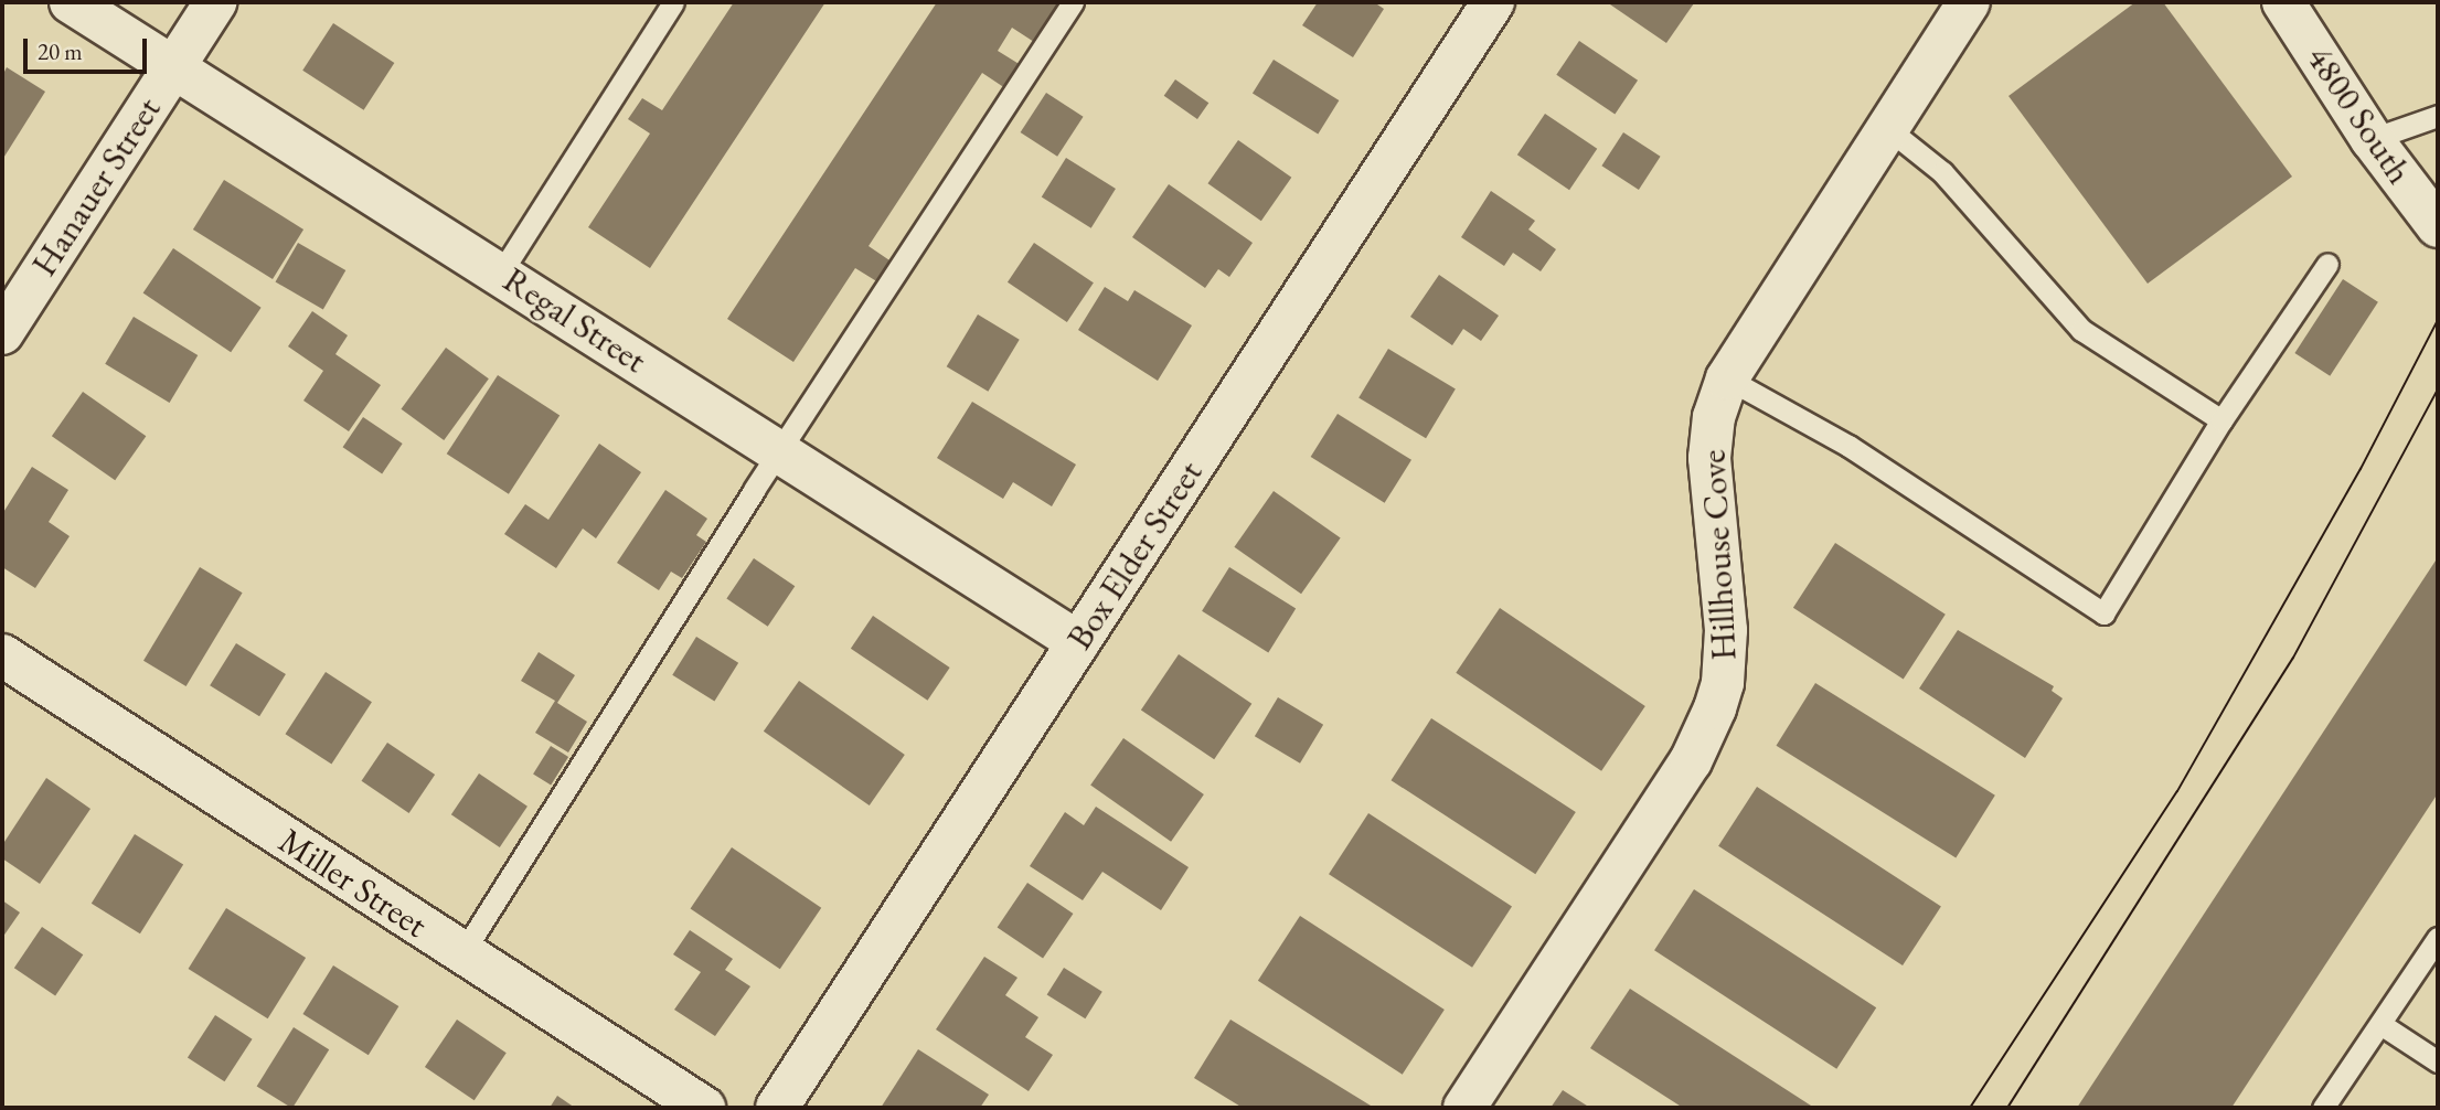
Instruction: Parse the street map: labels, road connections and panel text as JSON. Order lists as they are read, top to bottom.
{
  "streets": {
    "street": [
      "4800 South",
      "Hanauer Street",
      "Regal Street",
      "Box Elder Street",
      "Hillhouse Cove",
      "Miller Street"
    ]
  },
  "crossings": [
    ["Hanauer Street", "Regal Street"],
    ["Regal Street", "Box Elder Street"]
  ],
  "scale_bar": "20 m"
}
